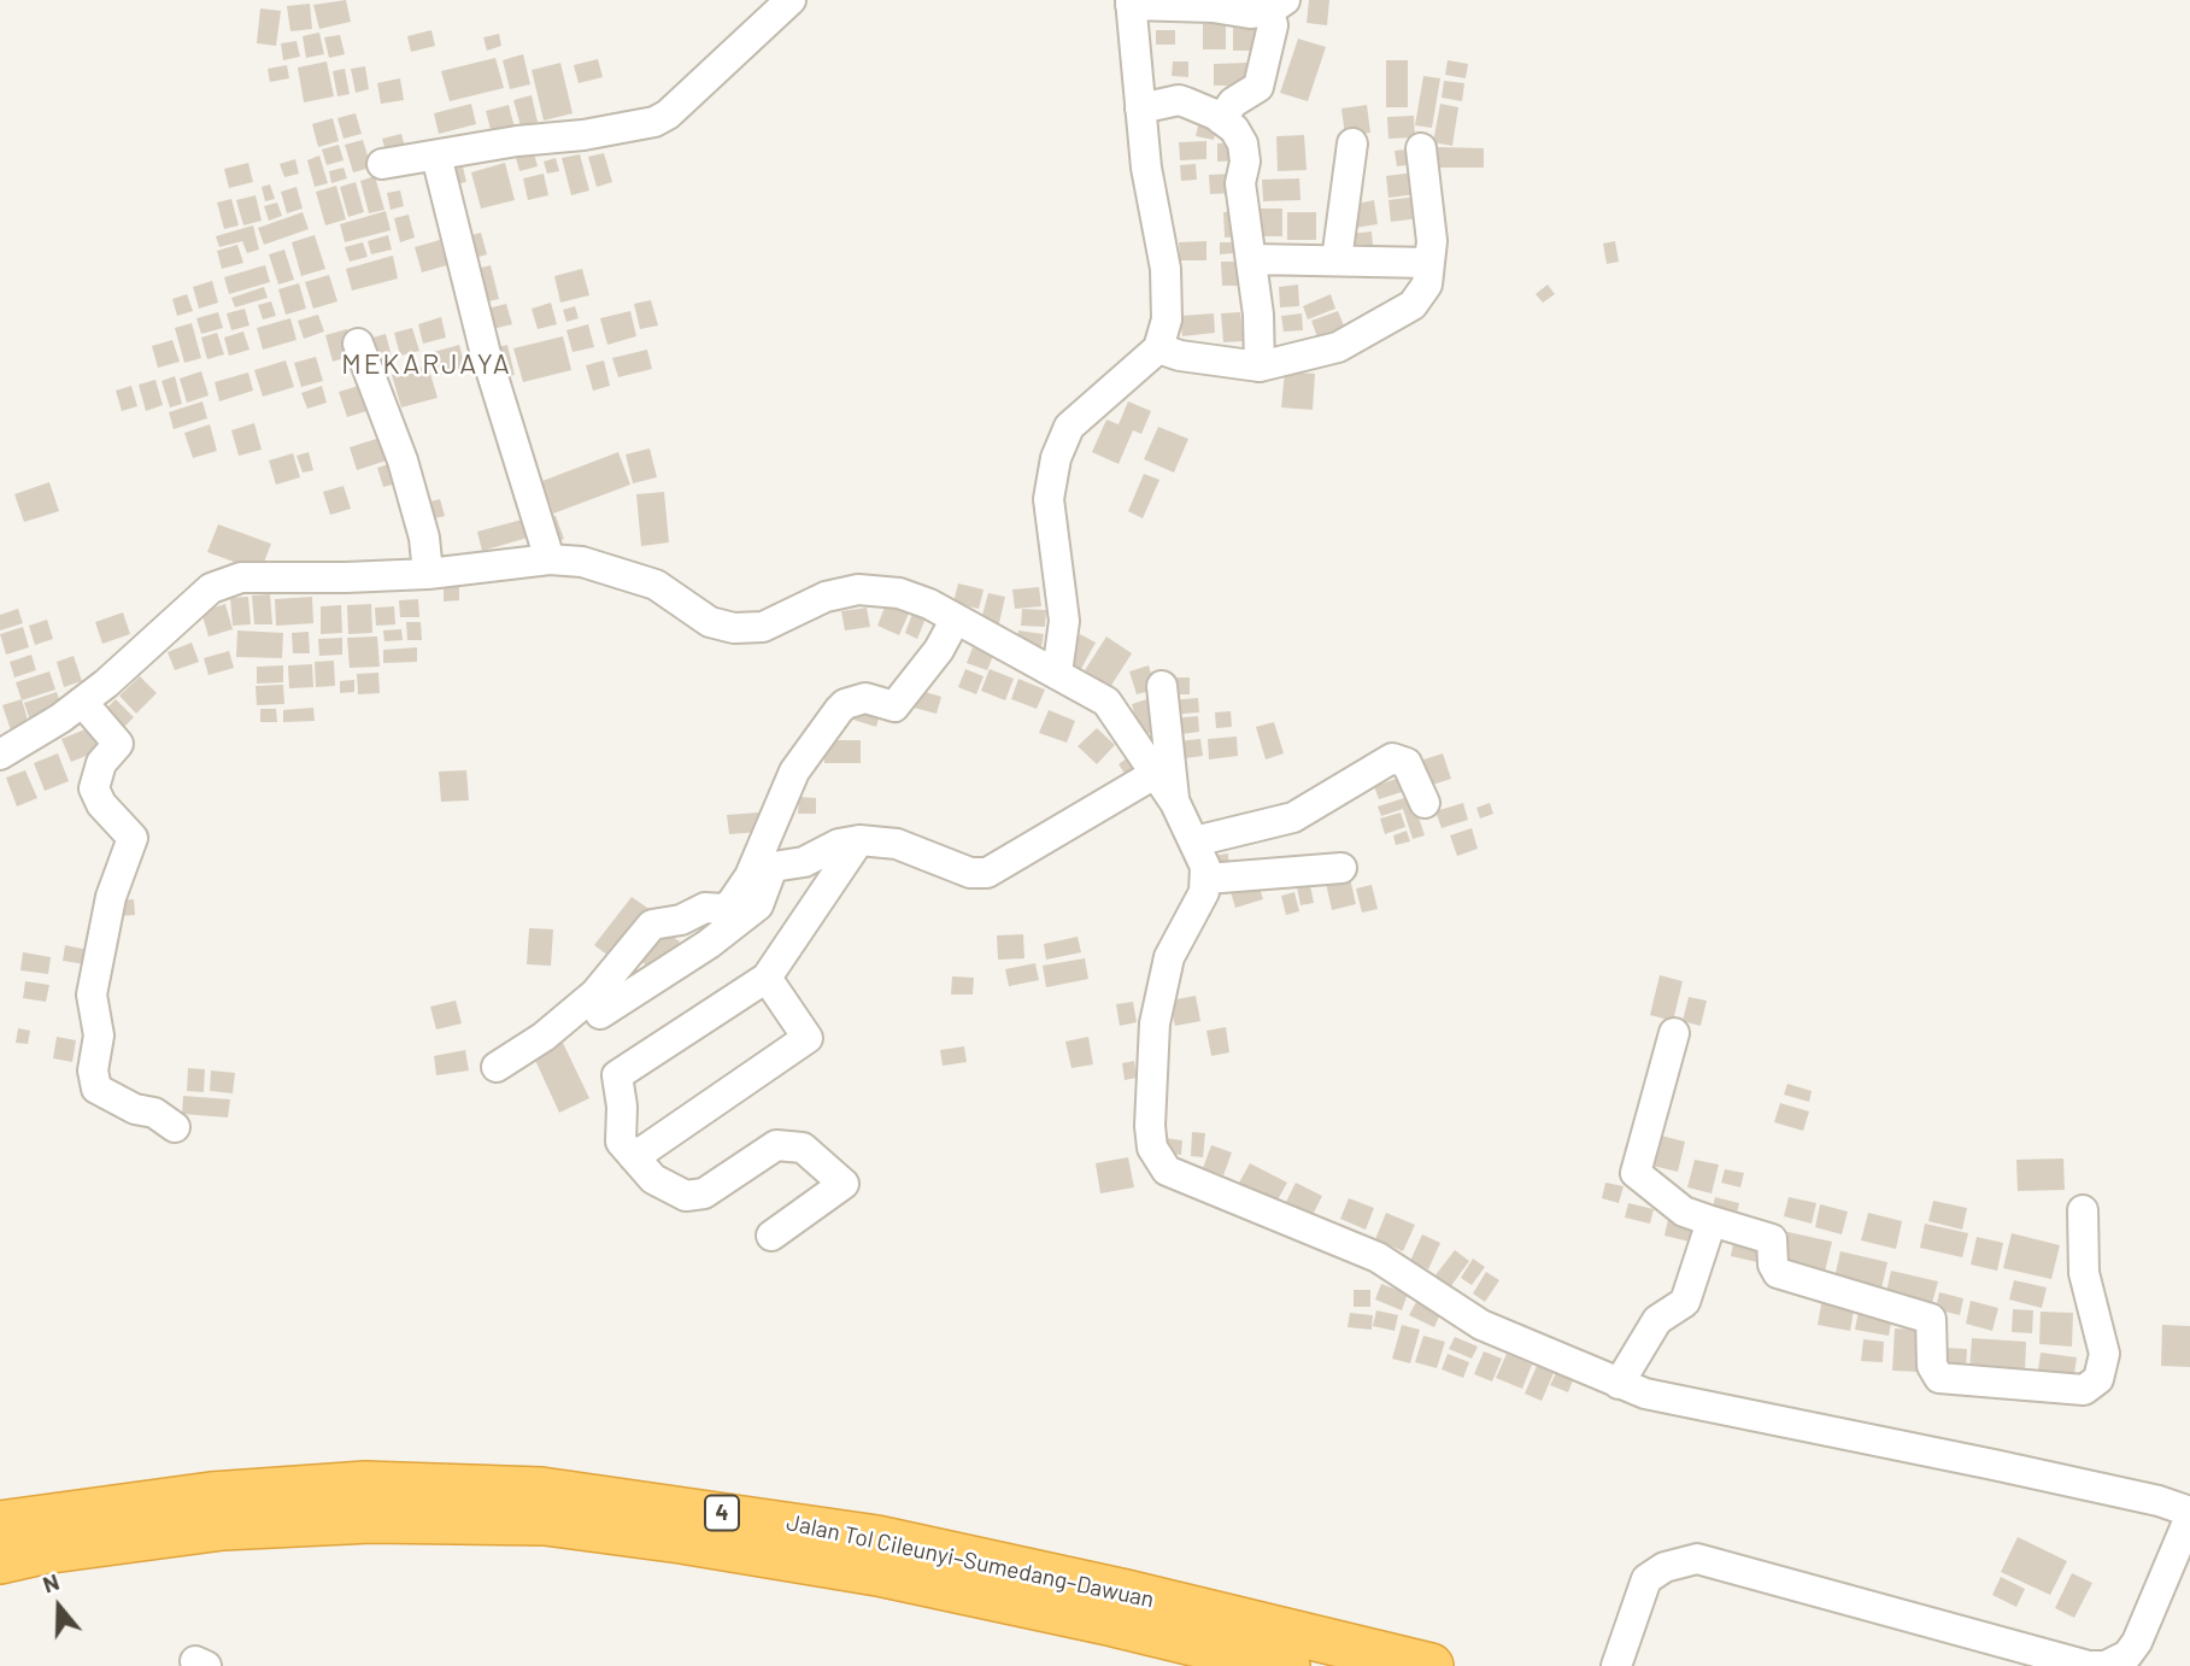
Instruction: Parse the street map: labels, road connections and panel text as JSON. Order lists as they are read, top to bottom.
{
  "streets": {
    "highway": ["4", "Jalan Tol Cileunyi–Sumedang–Dawuan"]
  },
  "districts": ["MEKARJAYA"],
  "north": "top"
}
